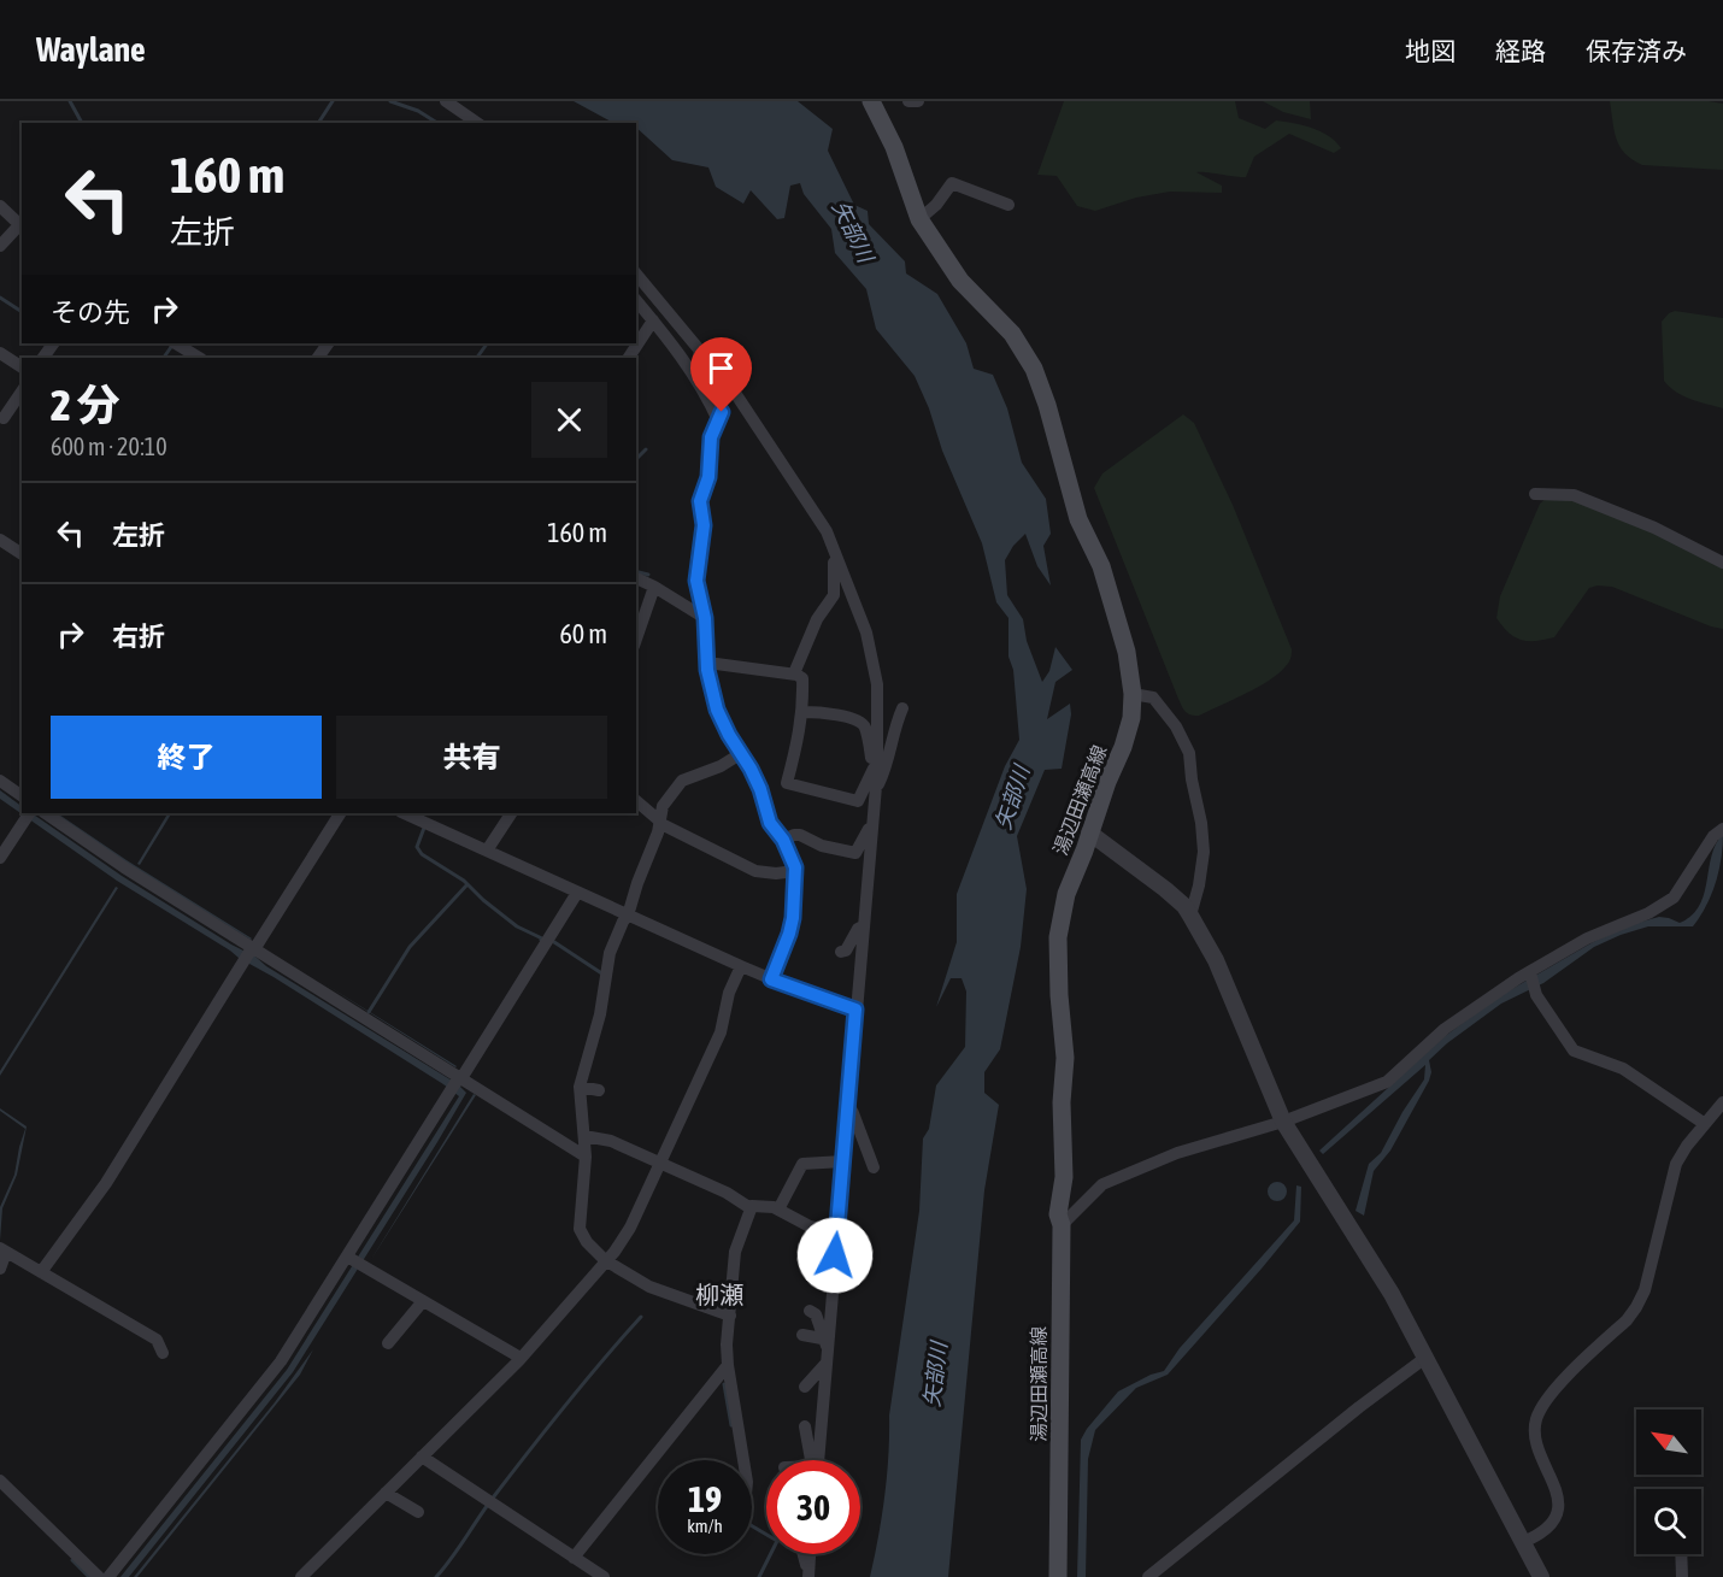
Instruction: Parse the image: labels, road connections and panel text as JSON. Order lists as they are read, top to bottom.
{
  "streets": {
    "main road": ["湯辺田瀬高線"]
  },
  "districts": ["柳瀬"],
  "water": ["矢部川"],
  "north": "top left",
  "page": {
    "header": "Waylane",
    "nav": ["地図", "経路", "保存済み"],
    "turn": ["160 m", "左折"],
    "then": "その先",
    "heading": ["2 分", "600 m · 20:10"],
    "list": [
      {
        "name": "左折",
        "value": "160 m"
      },
      {
        "name": "右折",
        "value": "60 m"
      }
    ],
    "buttons": ["終了", "共有"],
    "speed": "19 km/h",
    "limit": "30"
  }
}
